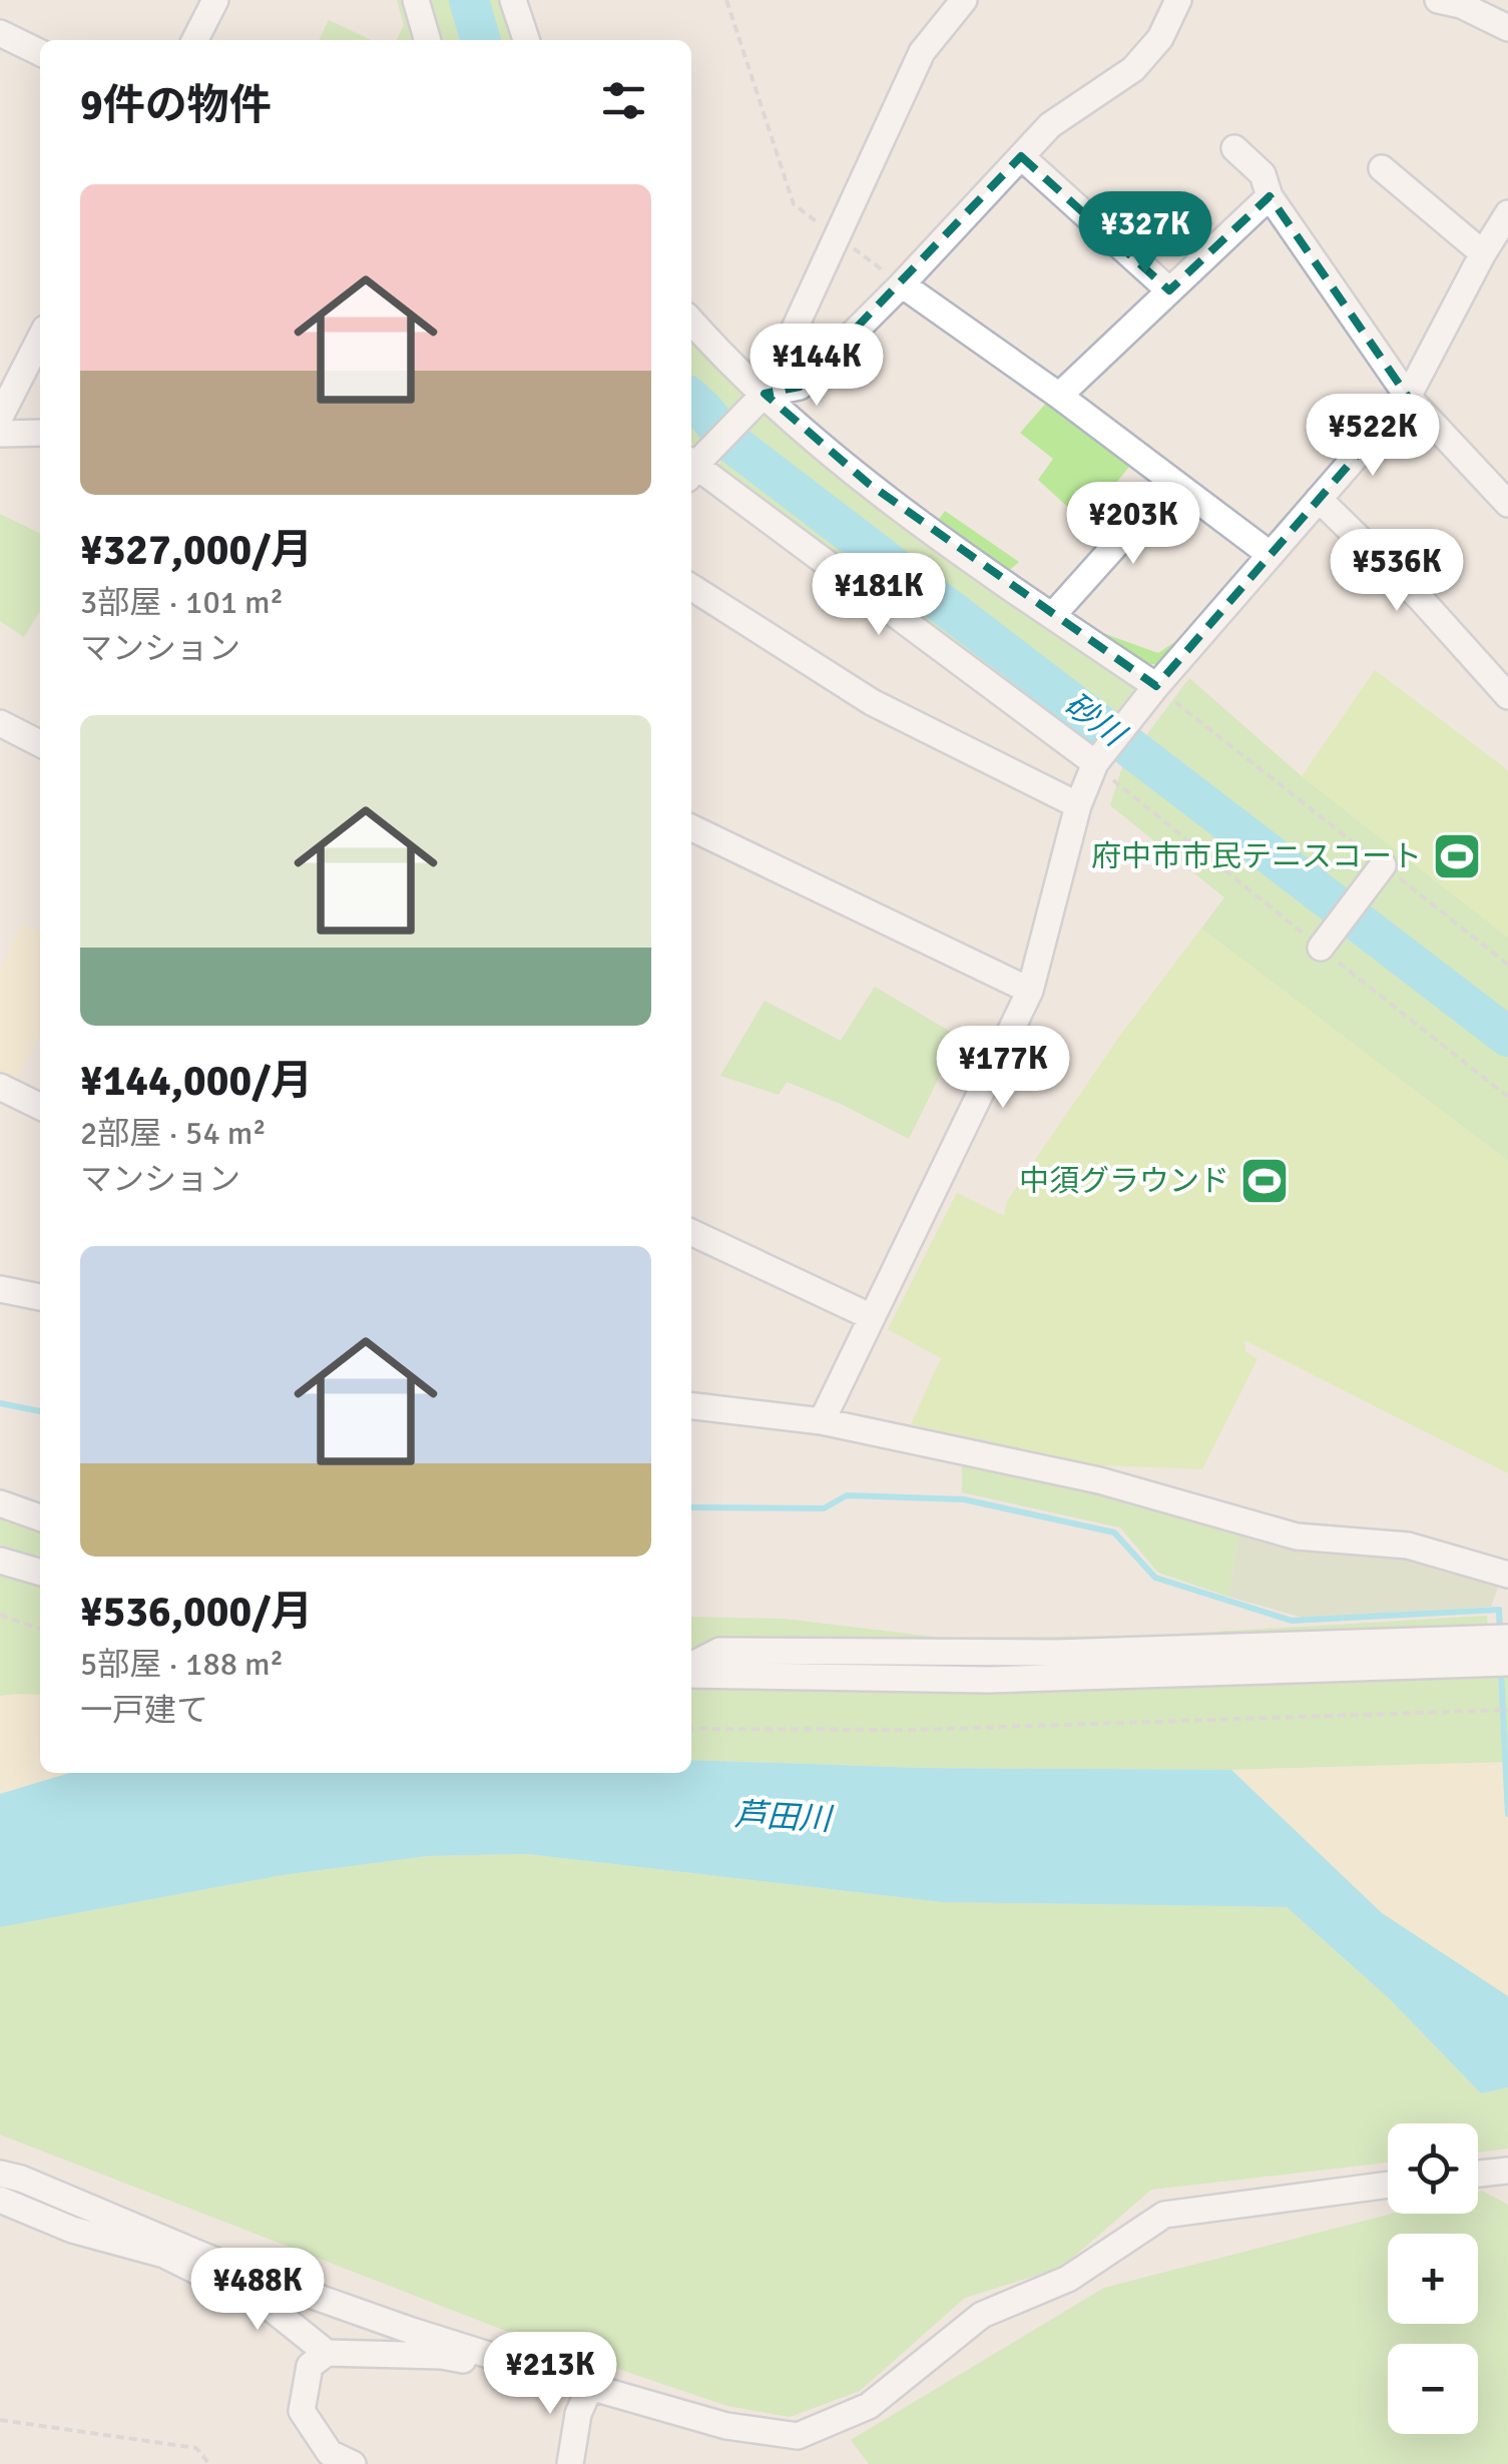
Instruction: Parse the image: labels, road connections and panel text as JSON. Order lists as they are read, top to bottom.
{
  "water": ["砂川", "芦田川"],
  "places": {
    "sports": ["府中市市民テニスコート", "中須グラウンド"]
  },
  "page": {
    "heading": "9件の物件",
    "list": [
      {
        "name": "¥327,000/月",
        "note": "3部屋 · 101 m² · マンション"
      },
      {
        "name": "¥144,000/月",
        "note": "2部屋 · 54 m² · マンション"
      },
      {
        "name": "¥536,000/月",
        "note": "5部屋 · 188 m² · 一戸建て"
      }
    ],
    "price": [
      "¥327K",
      "¥144K",
      "¥522K",
      "¥203K",
      "¥536K",
      "¥181K",
      "¥177K",
      "¥488K",
      "¥213K"
    ],
    "map_buttons": ["+", "−"]
  }
}
